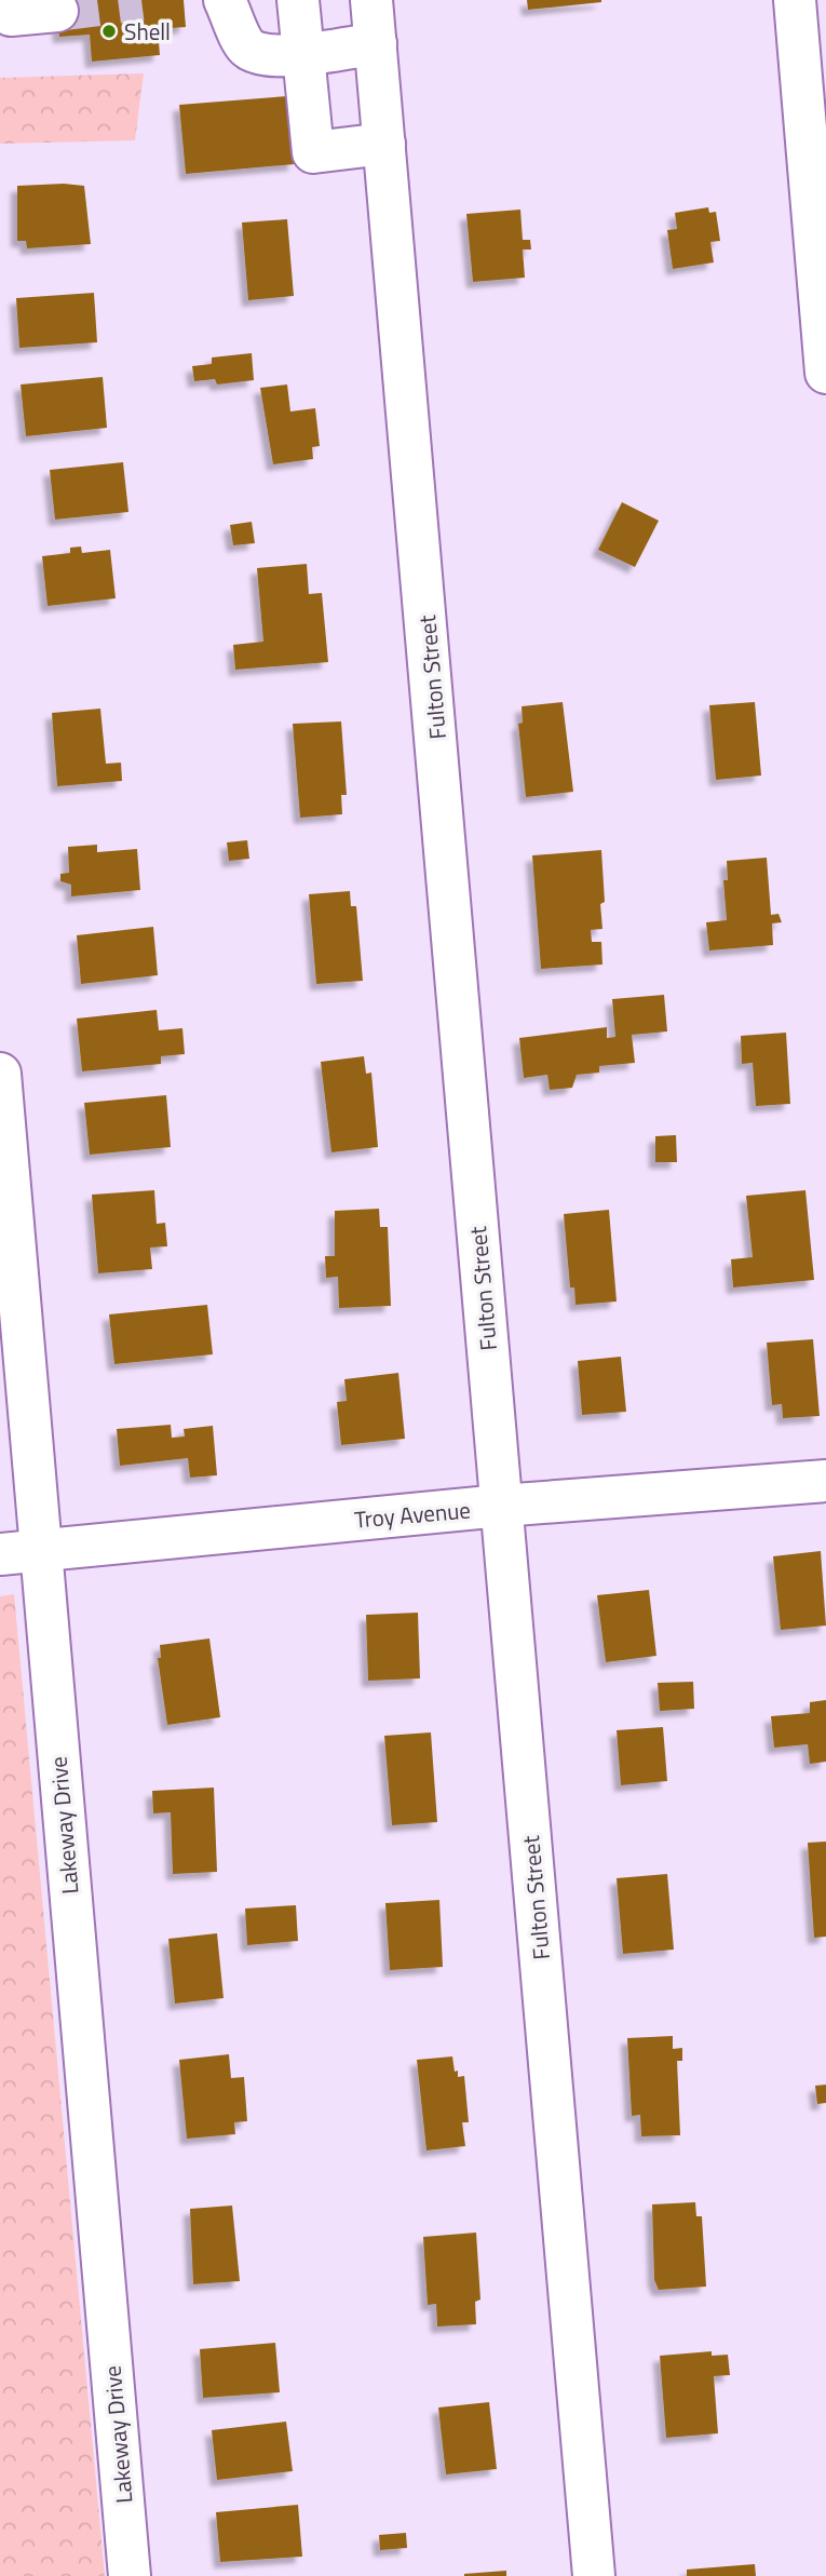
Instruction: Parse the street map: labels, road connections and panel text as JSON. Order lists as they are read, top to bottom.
{
  "streets": {
    "street": ["Fulton Street", "Troy Avenue", "Lakeway Drive"]
  },
  "crossings": [
    ["Fulton Street", "Troy Avenue"],
    ["Troy Avenue", "Lakeway Drive"]
  ],
  "places": ["Shell"]
}
